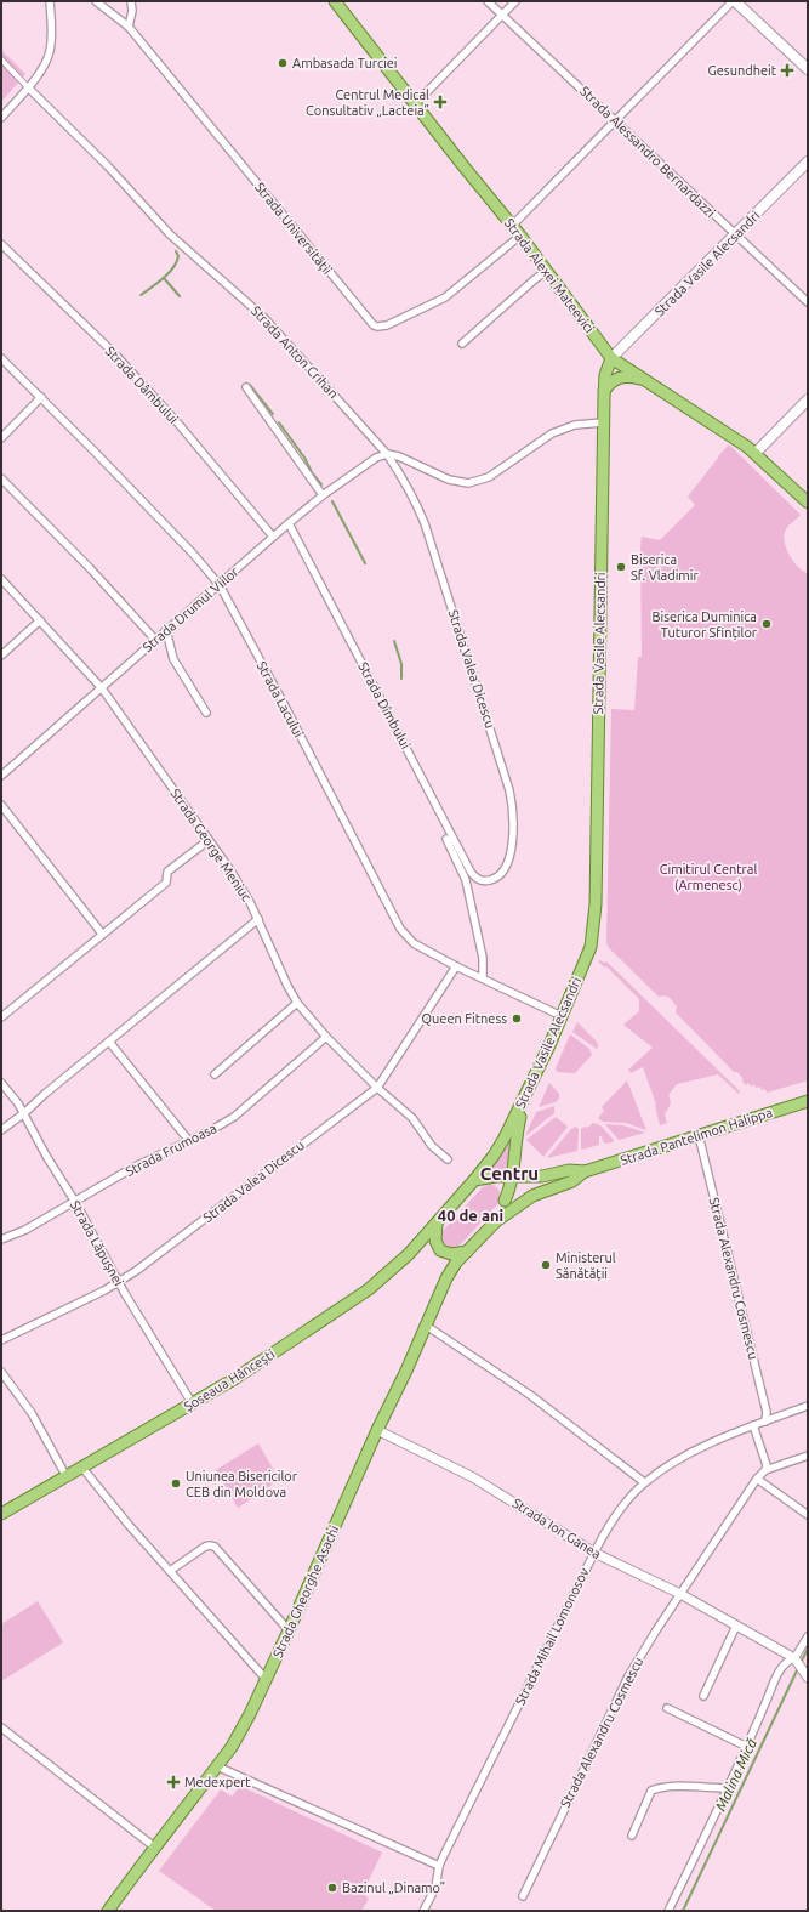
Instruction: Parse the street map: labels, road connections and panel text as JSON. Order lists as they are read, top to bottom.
{
  "streets": {
    "main road": [
      "Strada Vasile Alecsandri",
      "Strada Alexei Mateevici",
      "Strada Pantelimon Halippa",
      "Șoseaua Hâncești",
      "Strada Gheorghe Asachi"
    ],
    "street": [
      "Strada Alessandro Bernardazzi",
      "Strada Universității",
      "Strada Anton Crihan",
      "Strada Dâmbului",
      "Strada Drumul Viilor",
      "Strada Valea Dicescu",
      "Strada Lacului",
      "Strada Dîmbului",
      "Strada George Meniuc",
      "Strada Frumoasa",
      "Strada Lăpușnei",
      "Strada Alexandru Cosmescu",
      "Strada Ion Ganea",
      "Strada Mihail Lomonosov"
    ]
  },
  "crossings": [
    ["Strada Alessandro Bernardazzi", "Strada Vasile Alecsandri"],
    ["Strada Universității", "Strada Alexei Mateevici"],
    ["Strada Vasile Alecsandri", "Strada Alexei Mateevici"],
    ["Strada Vasile Alecsandri", "Strada Anton Crihan"],
    ["Strada Vasile Alecsandri", "Strada Lacului"],
    ["Strada Vasile Alecsandri", "Strada Pantelimon Halippa"],
    ["Strada Vasile Alecsandri", "Șoseaua Hâncești"],
    ["Strada Anton Crihan", "Strada Drumul Viilor"],
    ["Strada Anton Crihan", "Strada Valea Dicescu"],
    ["Strada Dâmbului", "Strada Drumul Viilor"],
    ["Strada Drumul Viilor", "Strada Valea Dicescu"],
    ["Strada Drumul Viilor", "Strada Lacului"],
    ["Strada Drumul Viilor", "Strada Dîmbului"],
    ["Strada Drumul Viilor", "Strada George Meniuc"],
    ["Strada Valea Dicescu", "Strada Lacului"],
    ["Strada Valea Dicescu", "Strada Dîmbului"],
    ["Strada Valea Dicescu", "Strada George Meniuc"],
    ["Strada Valea Dicescu", "Strada Lăpușnei"],
    ["Strada George Meniuc", "Strada Frumoasa"],
    ["Strada Pantelimon Halippa", "Strada Alexandru Cosmescu"],
    ["Strada Pantelimon Halippa", "Strada Gheorghe Asachi"],
    ["Strada Frumoasa", "Strada Lăpușnei"],
    ["Strada Lăpușnei", "Șoseaua Hâncești"],
    ["Strada Alexandru Cosmescu", "Strada Ion Ganea"],
    ["Strada Alexandru Cosmescu", "Strada Mihail Lomonosov"],
    ["Strada Ion Ganea", "Strada Gheorghe Asachi"],
    ["Strada Ion Ganea", "Strada Mihail Lomonosov"]
  ],
  "districts": ["Centru", "40 de ani"],
  "water": ["Malina Mică"],
  "parks": ["Cimitirul Central (Armenesc)"],
  "places": {
    "other": [
      "Ambasada Turciei",
      "Biserica Sf. Vladimir",
      "Biserica Duminica Tuturor Sfinților",
      "Queen Fitness",
      "Ministerul Sănătății",
      "Uniunea Bisericilor CEB din Moldova",
      "Bazinul „Dinamo”"
    ],
    "health": ["Gesundheit", "Centrul Medical Consultativ „Lacteia”", "Medexpert"]
  }
}
